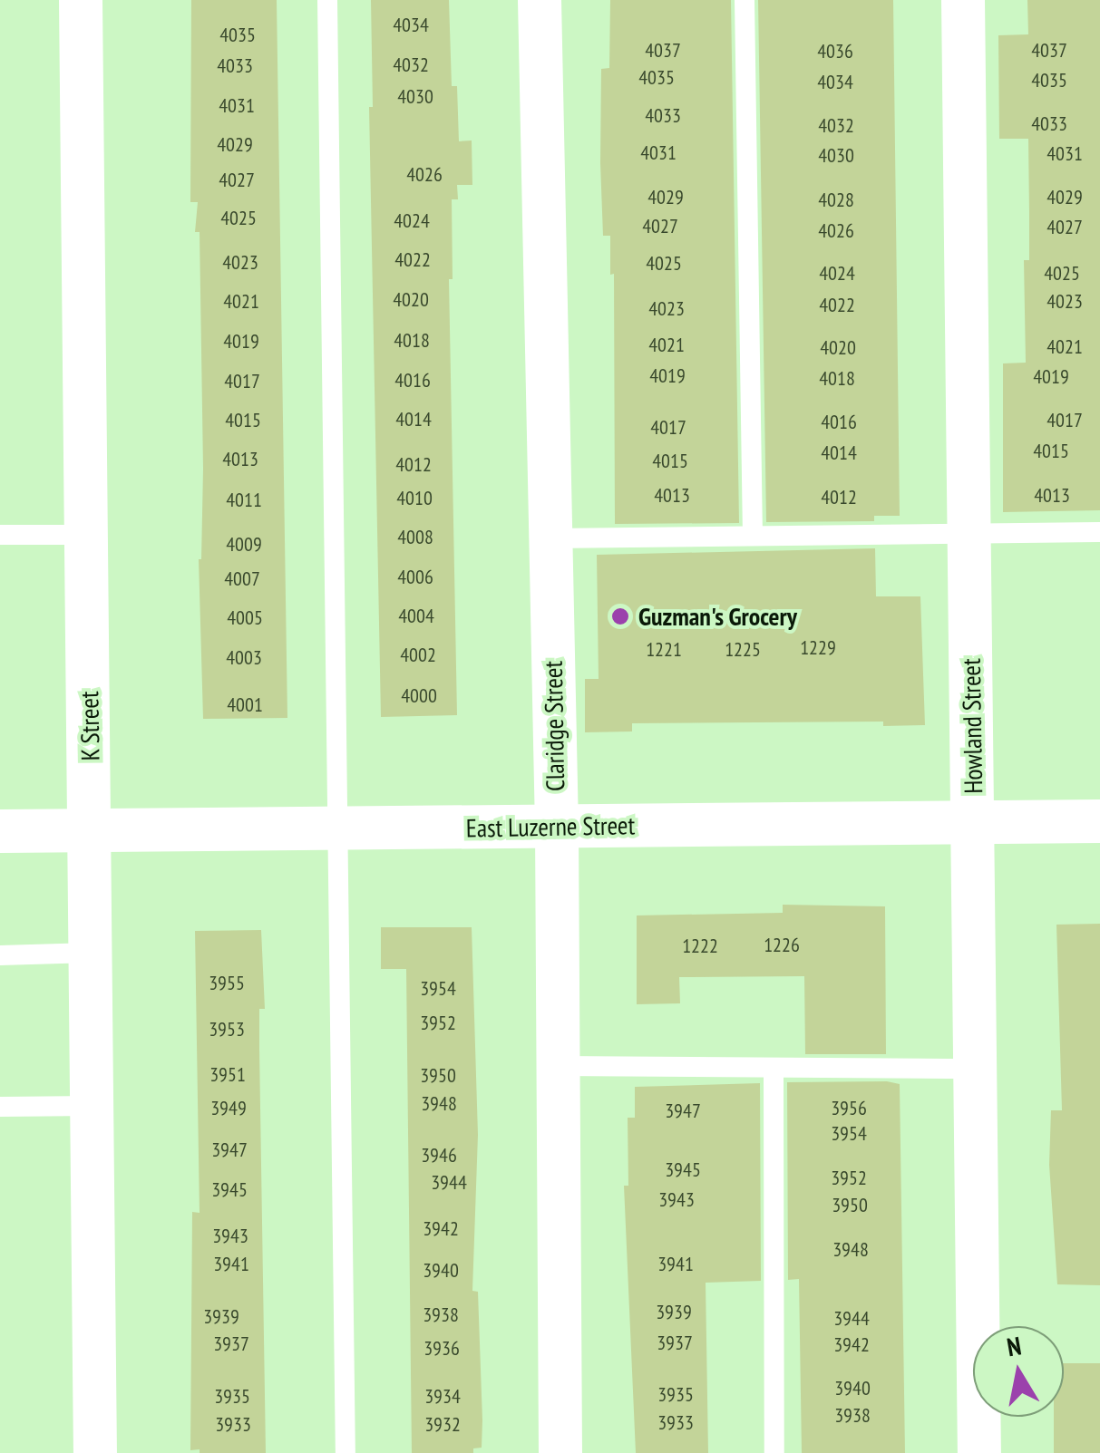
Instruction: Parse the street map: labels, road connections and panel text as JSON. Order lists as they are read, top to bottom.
{
  "streets": {
    "street": [
      "K Street",
      "Claridge Street",
      "Howland Street",
      "East Luzerne Street"
    ]
  },
  "crossings": [
    ["K Street", "East Luzerne Street"],
    ["Claridge Street", "East Luzerne Street"],
    ["Howland Street", "East Luzerne Street"]
  ],
  "places": ["Guzman's Grocery"],
  "house_numbers": [
    "4034",
    "4035",
    "4037",
    "4037",
    "4036",
    "4032",
    "4033",
    "4035",
    "4035",
    "4034",
    "4030",
    "4031",
    "4033",
    "4033",
    "4032",
    "4029",
    "4031",
    "4031",
    "4030",
    "4026",
    "4027",
    "4029",
    "4029",
    "4028",
    "4025",
    "4024",
    "4027",
    "4027",
    "4026",
    "4022",
    "4023",
    "4025",
    "4024",
    "4025",
    "4020",
    "4021",
    "4023",
    "4022",
    "4023",
    "4018",
    "4019",
    "4021",
    "4021",
    "4020",
    "4019",
    "4019",
    "4018",
    "4016",
    "4017",
    "4014",
    "4015",
    "4017",
    "4016",
    "4017",
    "4015",
    "4014",
    "4013",
    "4015",
    "4012",
    "4013",
    "4013",
    "4012",
    "4010",
    "4011",
    "4008",
    "4009",
    "4006",
    "4007",
    "4004",
    "4005",
    "1229",
    "1221",
    "1225",
    "4002",
    "4003",
    "4000",
    "4001",
    "1226",
    "1222",
    "3955",
    "3954",
    "3952",
    "3953",
    "3951",
    "3950",
    "3948",
    "3949",
    "3956",
    "3947",
    "3954",
    "3947",
    "3946",
    "3945",
    "3952",
    "3944",
    "3945",
    "3943",
    "3950",
    "3942",
    "3943",
    "3948",
    "3941",
    "3941",
    "3940",
    "3939",
    "3938",
    "3939",
    "3944",
    "3937",
    "3937",
    "3942",
    "3936",
    "3940",
    "3935",
    "3935",
    "3934",
    "3938",
    "3933",
    "3933",
    "3932"
  ],
  "north": "top"
}
